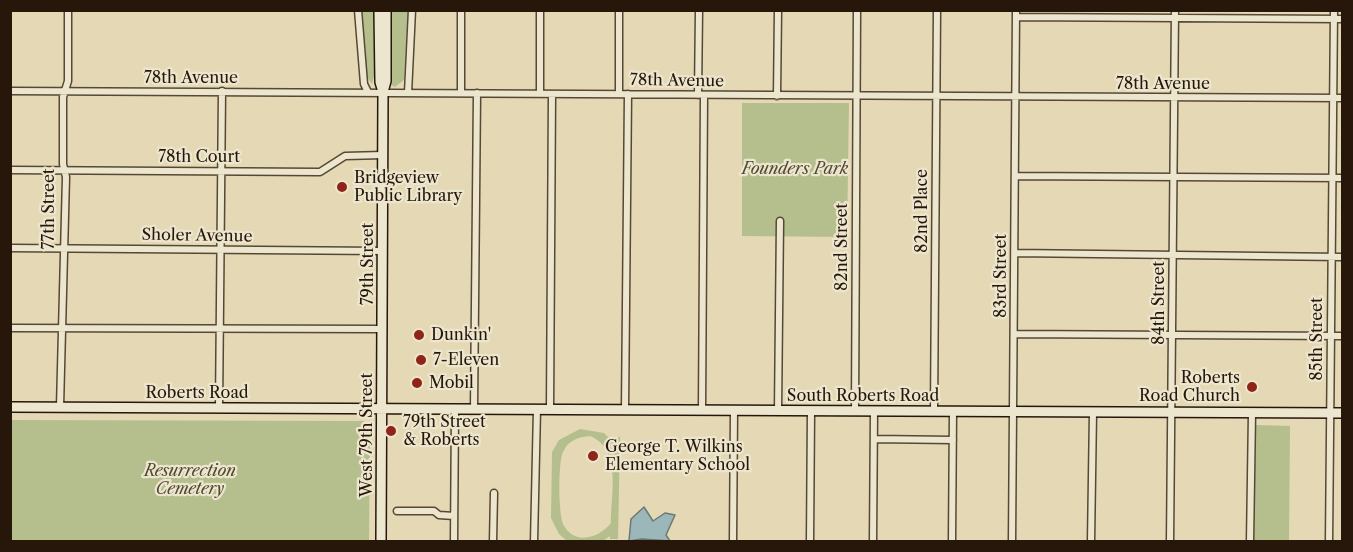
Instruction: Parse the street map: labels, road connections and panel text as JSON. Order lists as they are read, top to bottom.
{
  "streets": {
    "street": [
      "78th Avenue",
      "78th Court",
      "77th Street",
      "82nd Place",
      "Sholer Avenue",
      "82nd Street",
      "79th Street",
      "83rd Street",
      "84th Street",
      "85th Street",
      "Roberts Road",
      "South Roberts Road",
      "West 79th Street"
    ]
  },
  "crossings": [
    ["78th Avenue", "77th Street"],
    ["78th Avenue", "82nd Place"],
    ["78th Avenue", "82nd Street"],
    ["78th Avenue", "79th Street"],
    ["78th Avenue", "83rd Street"],
    ["78th Avenue", "84th Street"],
    ["78th Avenue", "85th Street"],
    ["78th Court", "77th Street"],
    ["78th Court", "79th Street"],
    ["77th Street", "Sholer Avenue"],
    ["77th Street", "Roberts Road"],
    ["82nd Place", "South Roberts Road"],
    ["Sholer Avenue", "79th Street"],
    ["82nd Street", "South Roberts Road"],
    ["79th Street", "West 79th Street"],
    ["83rd Street", "South Roberts Road"],
    ["84th Street", "South Roberts Road"],
    ["85th Street", "South Roberts Road"],
    ["Roberts Road", "South Roberts Road"],
    ["Roberts Road", "West 79th Street"],
    ["South Roberts Road", "West 79th Street"]
  ],
  "parks": ["Founders Park", "Resurrection Cemetery"],
  "places": [
    "Bridgeview Public Library",
    "Dunkin'",
    "7-Eleven",
    "Mobil",
    "Roberts Road Church",
    "79th Street & Roberts",
    "George T. Wilkins Elementary School"
  ]
}
